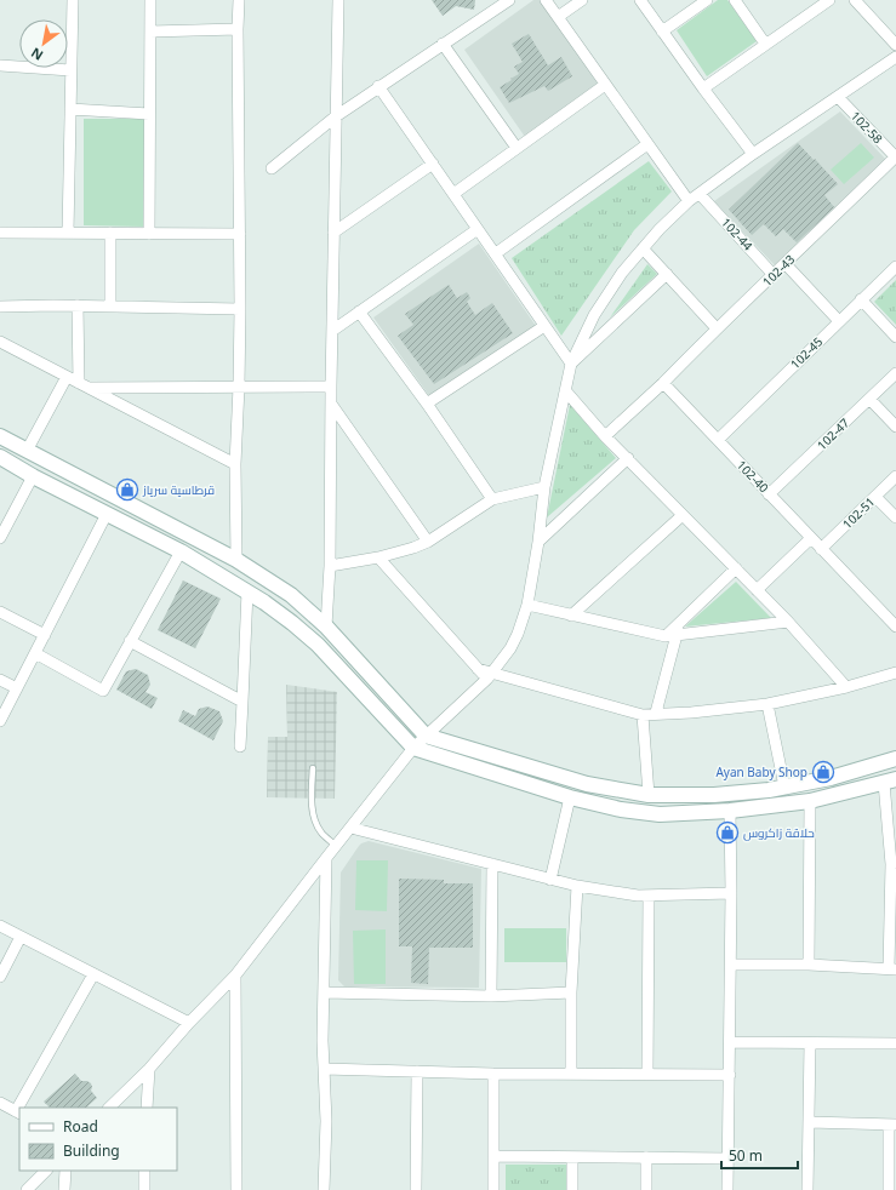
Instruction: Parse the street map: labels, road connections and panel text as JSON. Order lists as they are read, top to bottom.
{
  "streets": {
    "street": [
      "102-58",
      "102-44",
      "102-43",
      "102-45",
      "102-47",
      "102-40",
      "102-51"
    ]
  },
  "crossings": [
    ["102-58", "102-43"],
    ["102-44", "102-43"],
    ["102-43", "102-40"],
    ["102-45", "102-40"],
    ["102-47", "102-40"],
    ["102-40", "102-51"]
  ],
  "places": {
    "shop": ["قرطاسية سرياز", "Ayan Baby Shop", "حلاقة زاکروس"]
  },
  "legend": ["Road", "Building"],
  "scale_bar": "50 m",
  "north": "bottom left"
}
